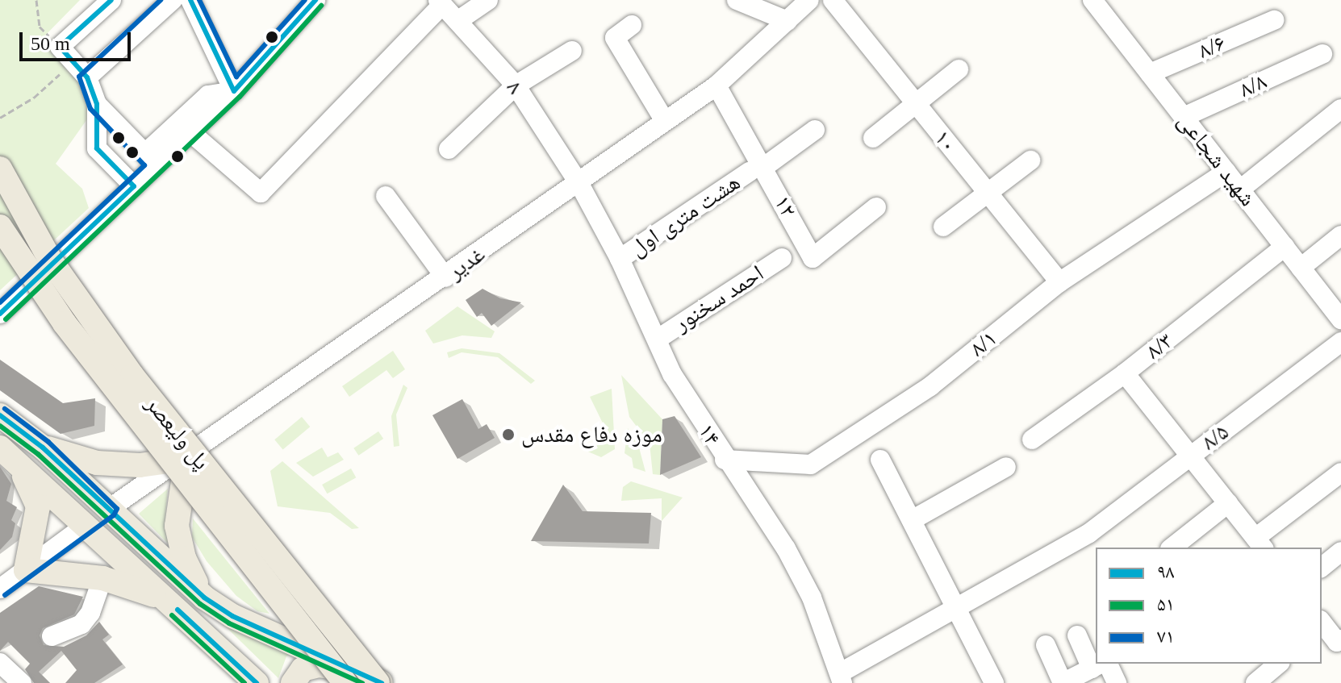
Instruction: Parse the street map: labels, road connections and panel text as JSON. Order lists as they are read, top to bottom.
{
  "streets": {
    "main road": ["پل ولیعصر"],
    "street": [
      "۸/۶",
      "۸/۸",
      "۸",
      "۱۰",
      "شهید شجاعی",
      "۱۲",
      "هشت متری اول",
      "غدیر",
      "احمد سخنور",
      "۸/۱",
      "۸/۳",
      "۱۴",
      "۸/۵"
    ]
  },
  "crossings": [
    ["۸/۶", "شهید شجاعی"],
    ["۸/۸", "شهید شجاعی"],
    ["۸", "غدیر"],
    ["۸", "۱۴"],
    ["۱۰", "۸/۱"],
    ["شهید شجاعی", "۸/۱"],
    ["شهید شجاعی", "۸/۳"],
    ["۱۲", "هشت متری اول"],
    ["۱۲", "غدیر"],
    ["هشت متری اول", "۱۴"],
    ["غدیر", "۱۴"],
    ["احمد سخنور", "۱۴"],
    ["۸/۱", "۱۴"],
    ["۱۴", "۸/۵"]
  ],
  "places": ["موزه دفاع مقدس"],
  "lines": ["transit line ۹۸", "transit line ۷۱", "transit line ۵۱"],
  "legend": ["۹۸", "۵۱", "۷۱"],
  "scale_bar": "50 m"
}
